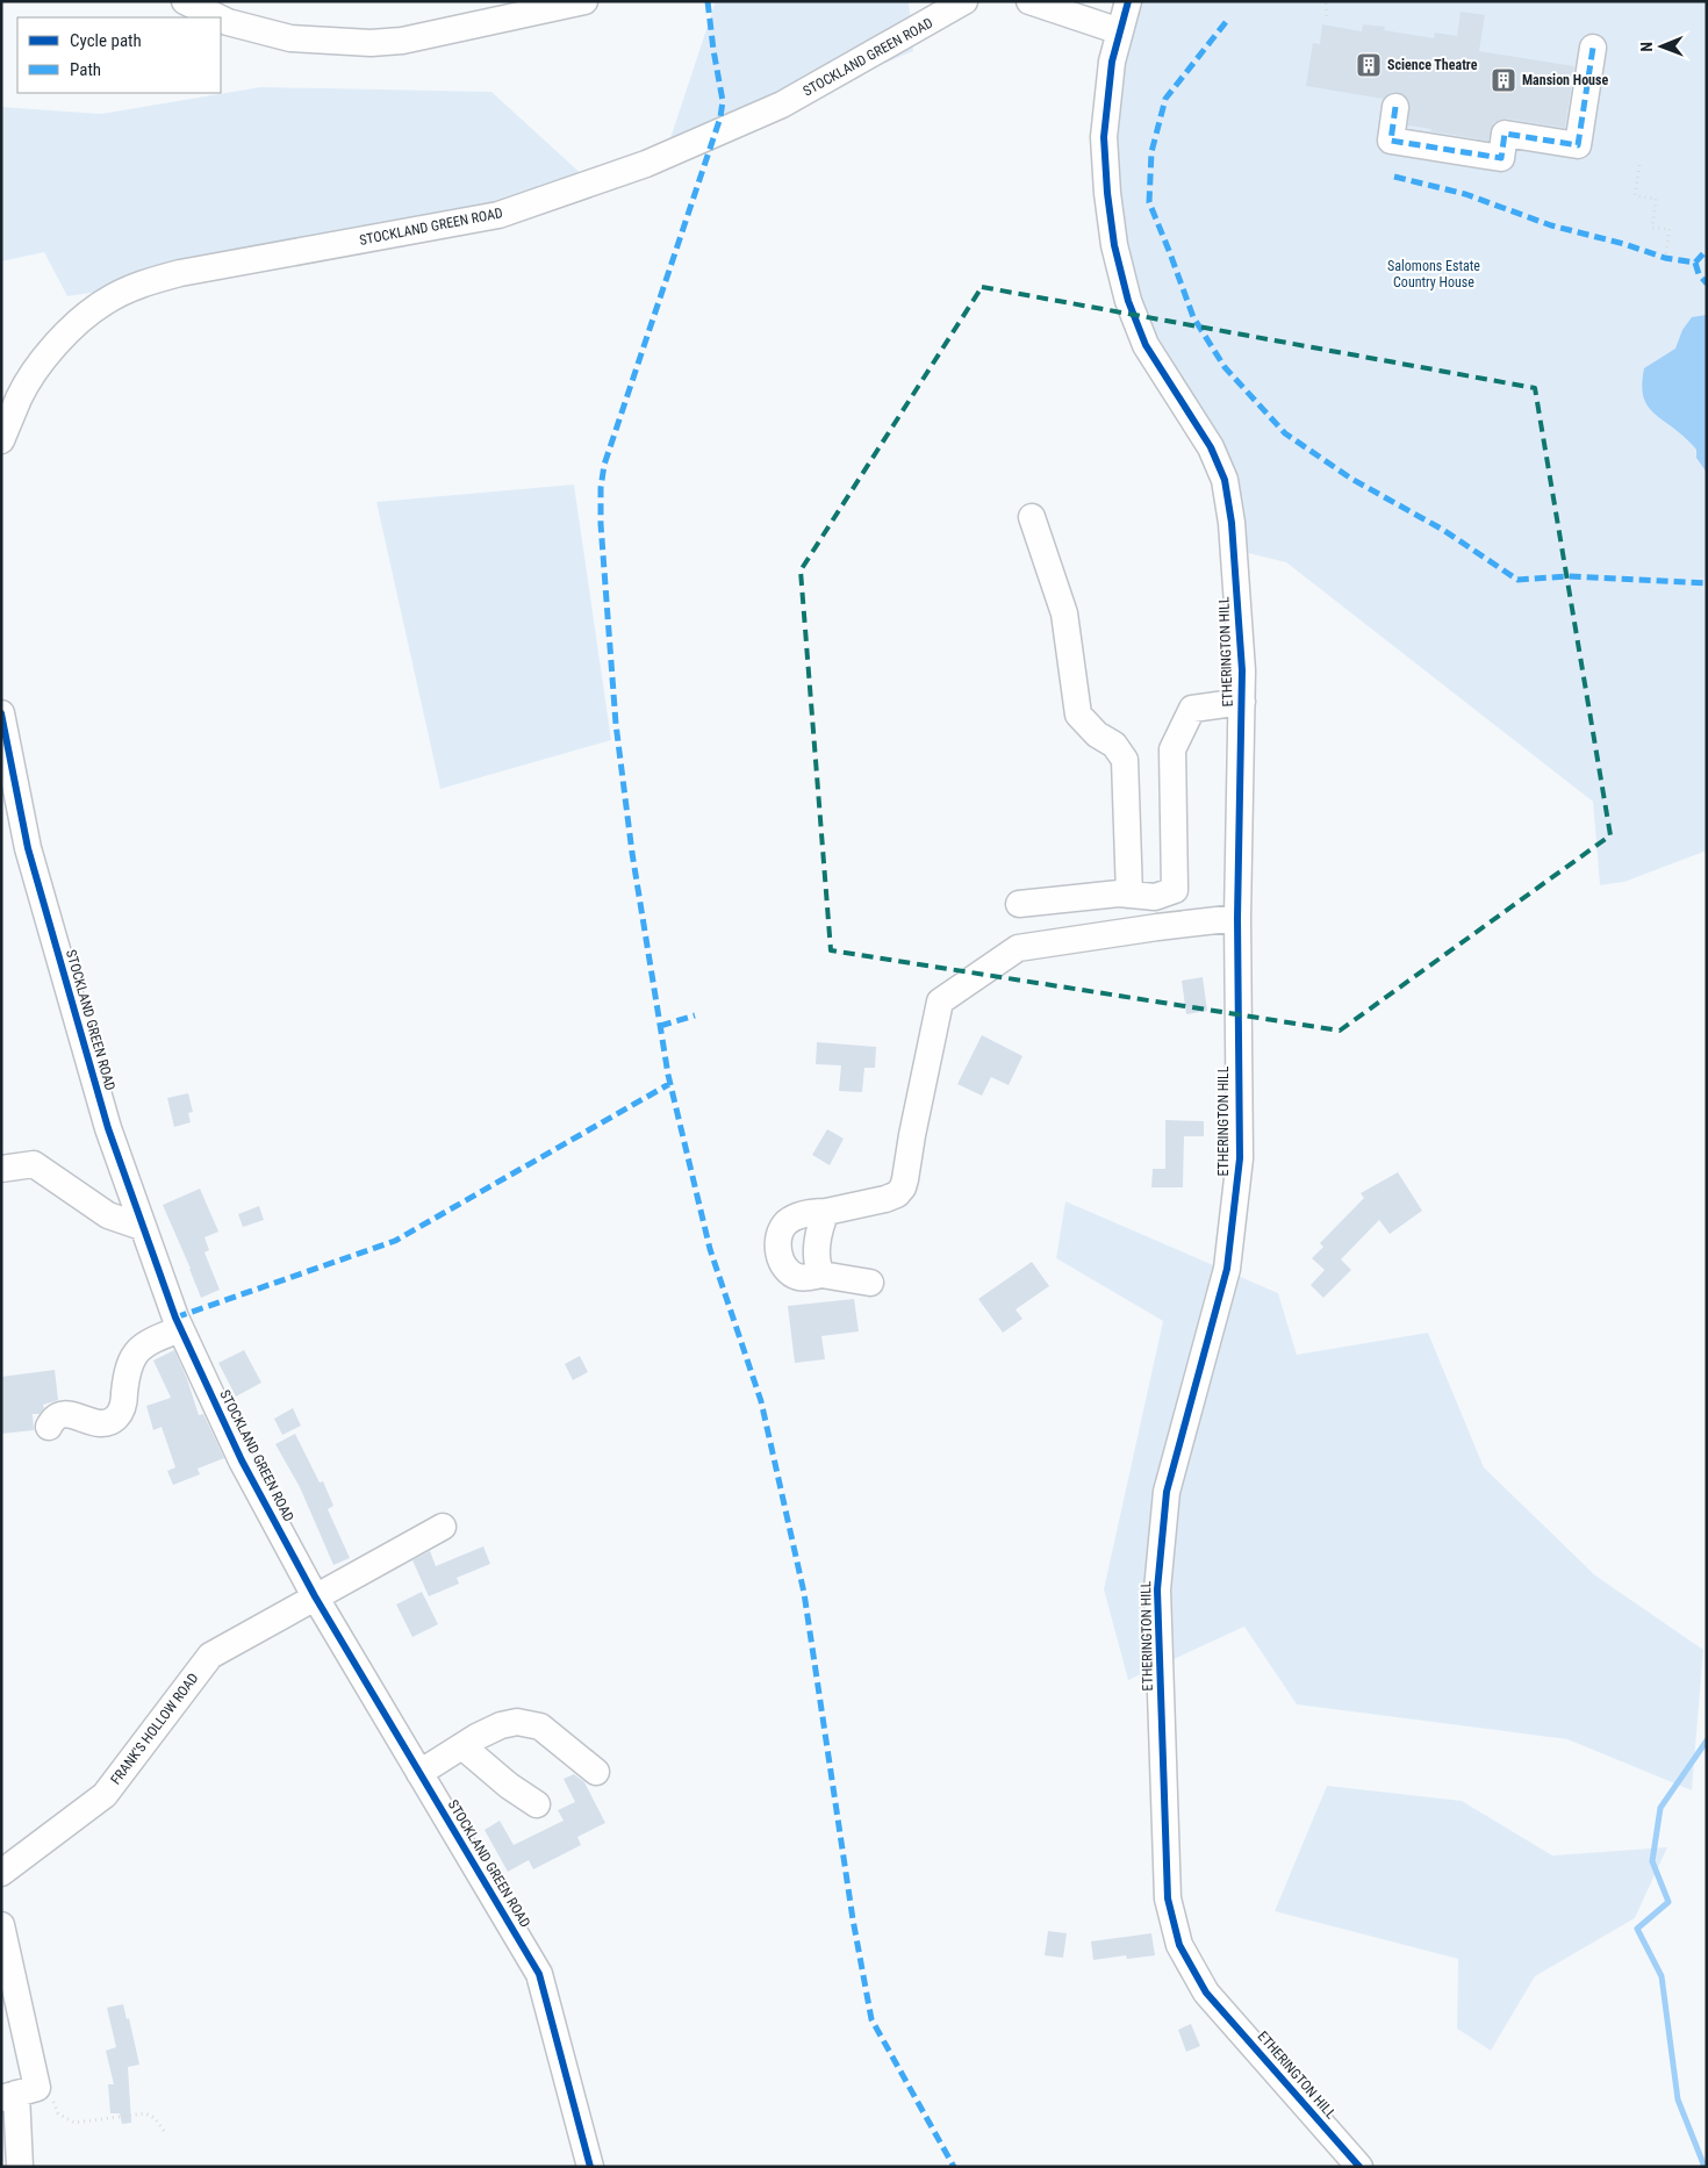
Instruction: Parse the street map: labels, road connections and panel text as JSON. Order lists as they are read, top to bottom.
{
  "streets": {
    "street": ["STOCKLAND GREEN ROAD", "ETHERINGTON HILL", "FRANK'S HOLLOW ROAD"]
  },
  "crossings": [
    ["STOCKLAND GREEN ROAD", "FRANK'S HOLLOW ROAD"]
  ],
  "parks": ["Salomons Estate Country House"],
  "places": {
    "building": ["Science Theatre", "Mansion House"]
  },
  "legend": ["Cycle path", "Path"],
  "north": "left"
}
